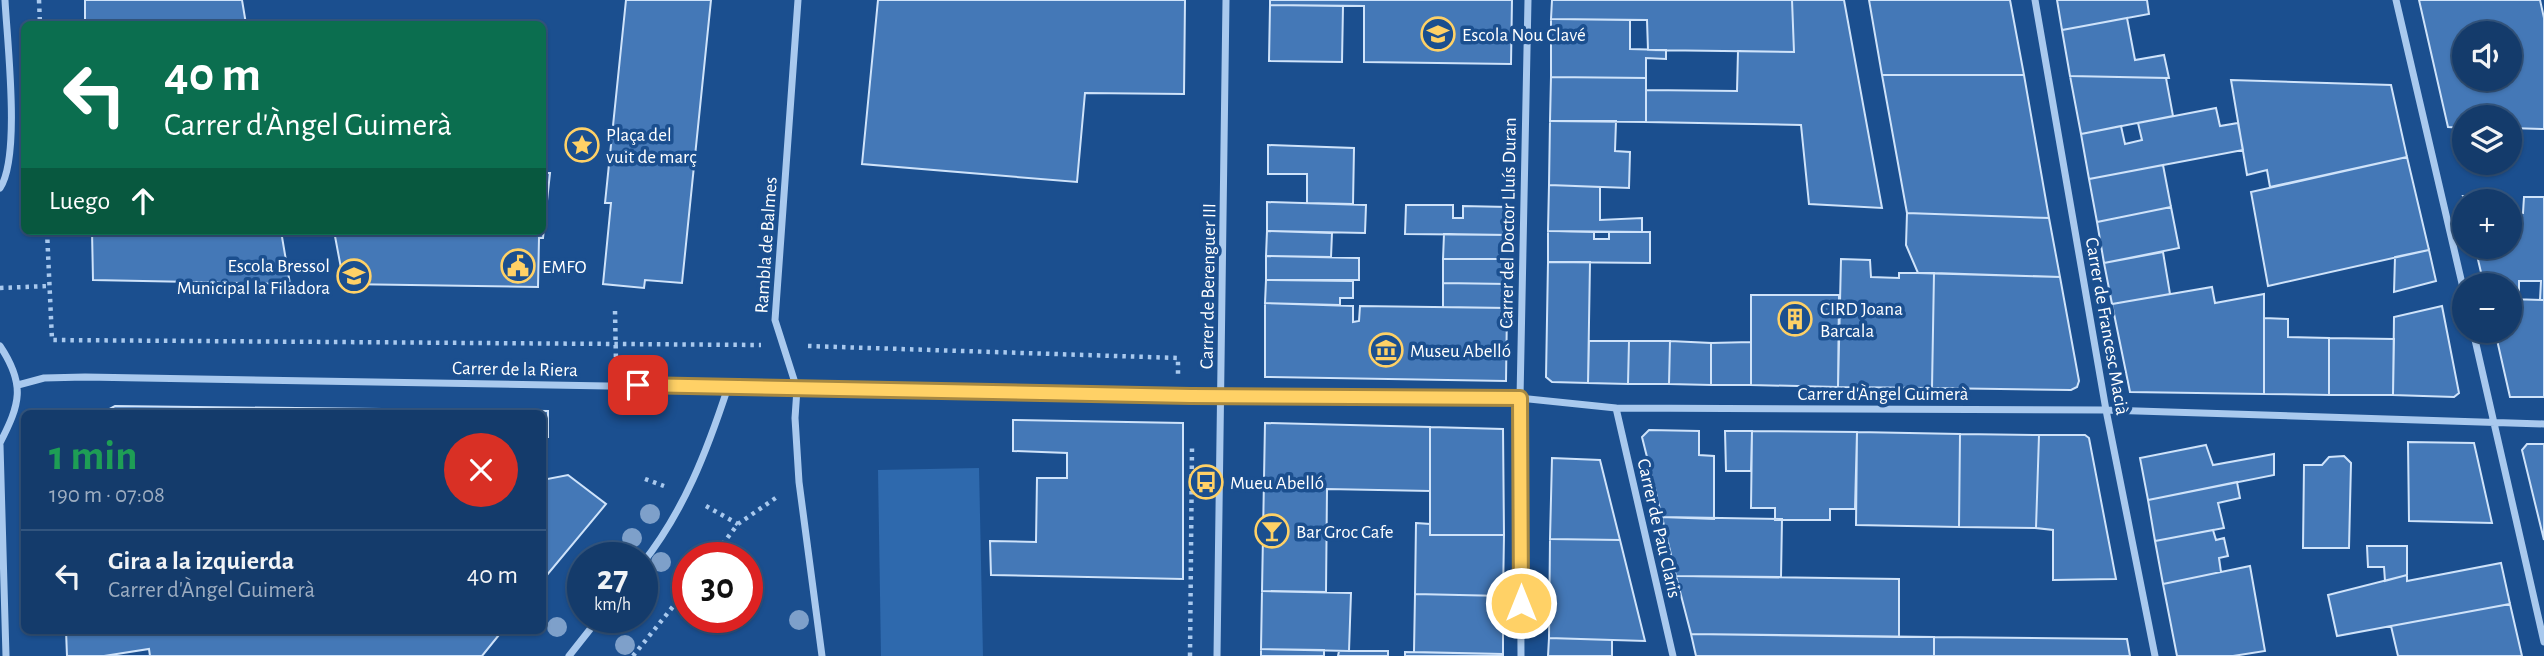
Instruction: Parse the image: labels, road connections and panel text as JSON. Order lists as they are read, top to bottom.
{
  "streets": {
    "street": [
      "Carrer del Doctor Lluís Duran",
      "Rambla de Balmes",
      "Carrer de Berenguer III",
      "Carrer de Francesc Macià",
      "Carrer de la Riera",
      "Carrer d'Àngel Guimerà",
      "Carrer de Pau Claris"
    ]
  },
  "crossings": [
    ["Carrer del Doctor Lluís Duran", "Carrer d'Àngel Guimerà"],
    ["Rambla de Balmes", "Carrer de la Riera"],
    ["Carrer de Berenguer III", "Carrer de la Riera"],
    ["Carrer de Berenguer III", "Carrer d'Àngel Guimerà"],
    ["Carrer de Francesc Macià", "Carrer d'Àngel Guimerà"],
    ["Carrer de la Riera", "Carrer d'Àngel Guimerà"],
    ["Carrer d'Àngel Guimerà", "Carrer de Pau Claris"]
  ],
  "places": {
    "school or university": ["Escola Nou Clavé", "Escola Bressol Municipal la Filadora"],
    "place": ["Plaça del vuit de març"],
    "public building": ["EMFO"],
    "building": ["CIRD Joana Barcala"],
    "museum": ["Museu Abelló"],
    "bus stop": ["Mueu Abelló"],
    "bar": ["Bar Groc Cafe"]
  },
  "page": {
    "map_buttons": ["+", "−"],
    "turn": ["40 m", "Carrer d'Àngel Guimerà"],
    "then": "Luego",
    "heading": ["1 min", "190 m · 07:08"],
    "list": [
      {
        "name": "Gira a la izquierda",
        "note": "Carrer d'Àngel Guimerà",
        "value": "40 m"
      }
    ],
    "speed": "27 km/h",
    "limit": "30"
  }
}
